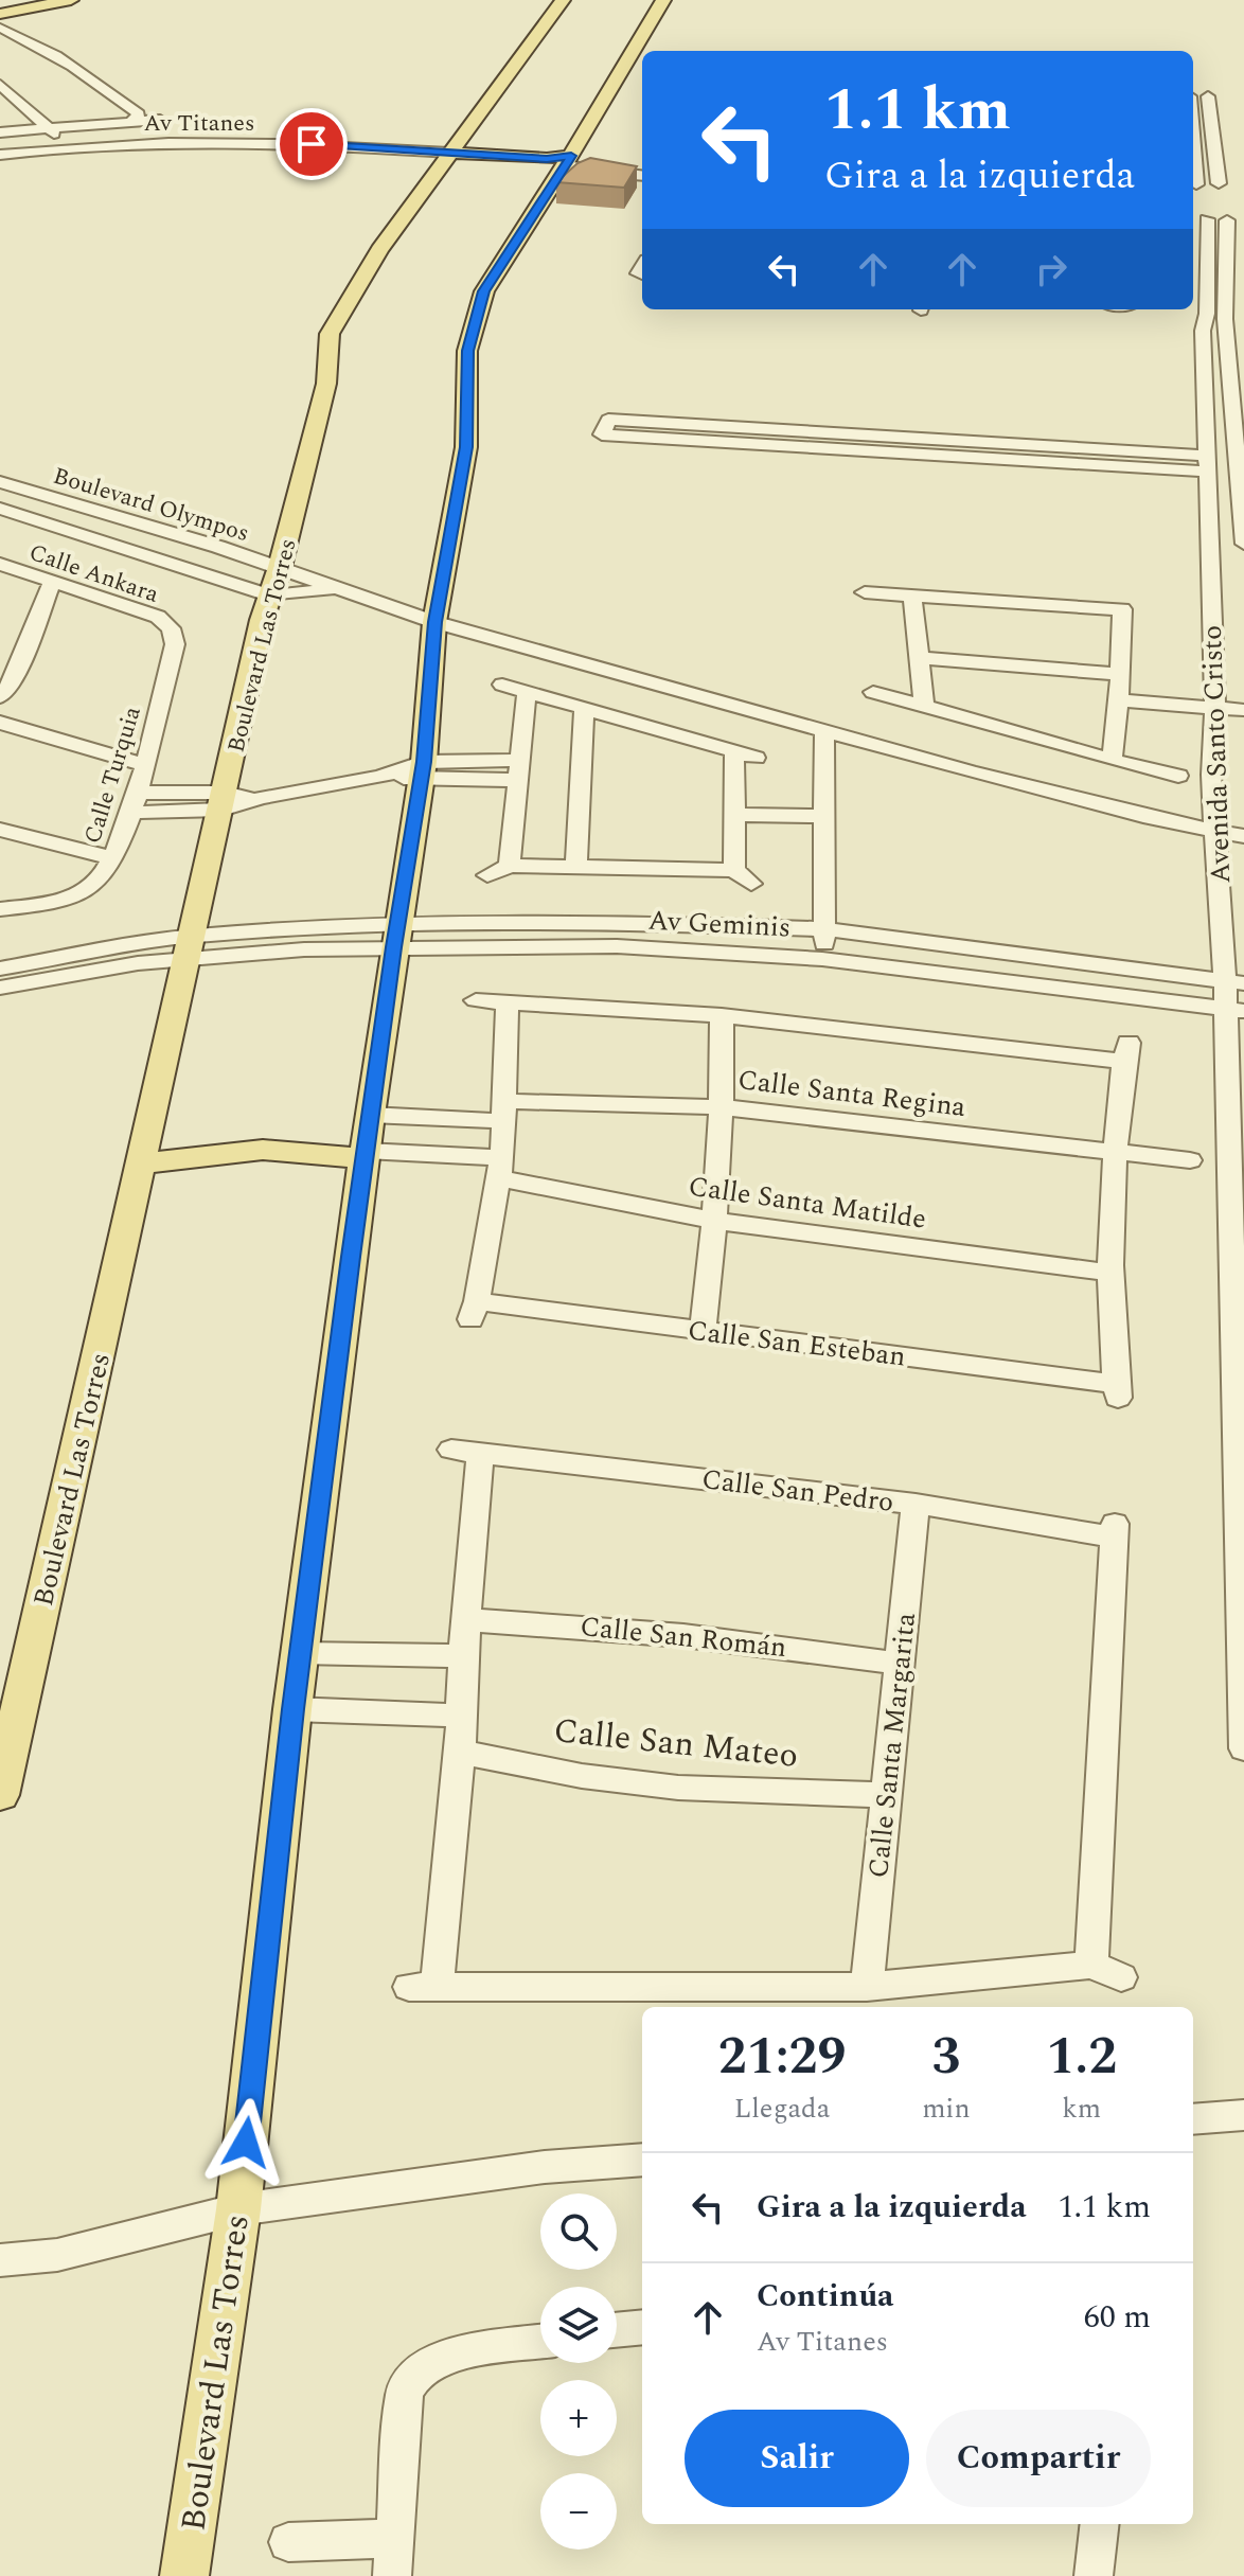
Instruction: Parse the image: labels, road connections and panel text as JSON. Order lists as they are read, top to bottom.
{
  "streets": {
    "main road": ["Boulevard Las Torres"],
    "street": [
      "Av Titanes",
      "Boulevard Olympos",
      "Calle Ankara",
      "Avenida Santo Cristo",
      "Calle Turquia",
      "Av Geminis",
      "Calle Santa Regina",
      "Calle Santa Matilde",
      "Calle San Esteban",
      "Calle San Pedro",
      "Calle San Román",
      "Calle San Mateo",
      "Calle Santa Margarita"
    ]
  },
  "crossings": [
    ["Av Titanes", "Boulevard Las Torres"],
    ["Boulevard Olympos", "Boulevard Las Torres"],
    ["Boulevard Olympos", "Avenida Santo Cristo"],
    ["Calle Ankara", "Calle Turquia"],
    ["Boulevard Las Torres", "Av Geminis"],
    ["Boulevard Las Torres", "Calle Santa Regina"],
    ["Boulevard Las Torres", "Calle Santa Matilde"],
    ["Avenida Santo Cristo", "Av Geminis"],
    ["Calle Santa Regina", "Calle San Esteban"],
    ["Calle Santa Matilde", "Calle San Esteban"],
    ["Calle San Pedro", "Calle San Román"],
    ["Calle San Pedro", "Calle San Mateo"],
    ["Calle San Pedro", "Calle Santa Margarita"],
    ["Calle San Román", "Calle Santa Margarita"],
    ["Calle San Mateo", "Calle Santa Margarita"]
  ],
  "page": {
    "turn": ["1.1 km", "Gira a la izquierda"],
    "eta": [
      "21:29",
      "Llegada",
      "3",
      "min",
      "1.2",
      "km"
    ],
    "list": [
      {
        "name": "Gira a la izquierda",
        "value": "1.1 km"
      },
      {
        "name": "Continúa",
        "note": "Av Titanes",
        "value": "60 m"
      }
    ],
    "map_buttons": ["+", "−"],
    "buttons": ["Salir", "Compartir"]
  }
}
